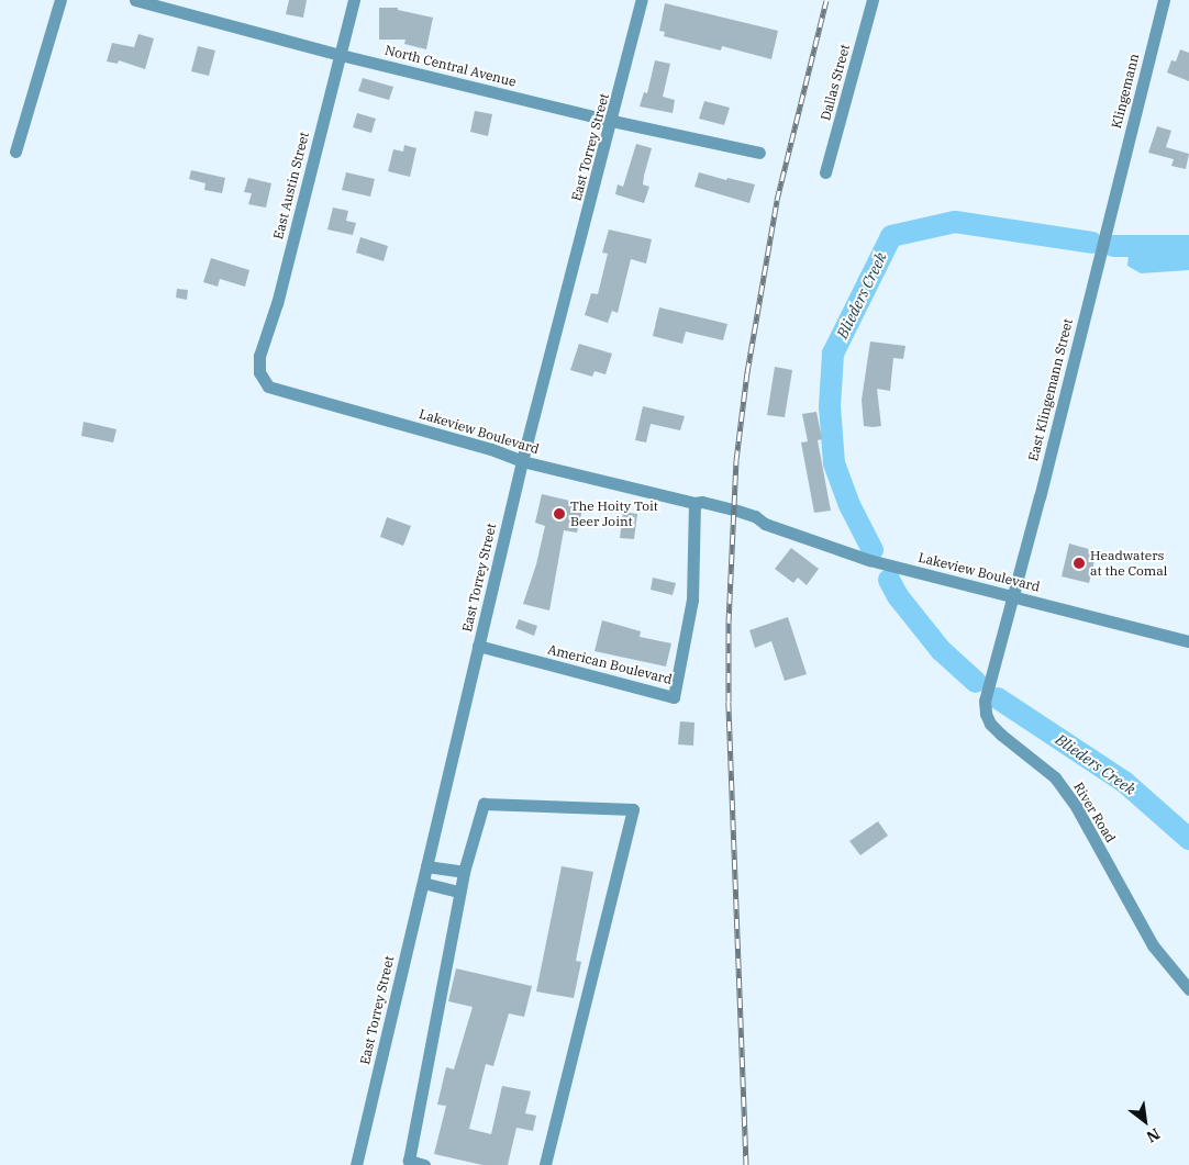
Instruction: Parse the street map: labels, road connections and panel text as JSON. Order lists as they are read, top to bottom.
{
  "streets": {
    "street": [
      "North Central Avenue",
      "Dallas Street",
      "Klingemann",
      "East Torrey Street",
      "East Austin Street",
      "East Klingemann Street",
      "Lakeview Boulevard",
      "American Boulevard",
      "River Road"
    ]
  },
  "crossings": [
    ["North Central Avenue", "East Torrey Street"],
    ["North Central Avenue", "East Austin Street"],
    ["Klingemann", "East Klingemann Street"],
    ["East Torrey Street", "Lakeview Boulevard"],
    ["East Torrey Street", "American Boulevard"],
    ["East Austin Street", "Lakeview Boulevard"],
    ["East Klingemann Street", "Lakeview Boulevard"],
    ["East Klingemann Street", "River Road"],
    ["Lakeview Boulevard", "American Boulevard"],
    ["Lakeview Boulevard", "River Road"]
  ],
  "water": ["Blieders Creek"],
  "places": ["The Hoity Toit Beer Joint", "Headwaters at the Comal"],
  "north": "bottom right"
}
